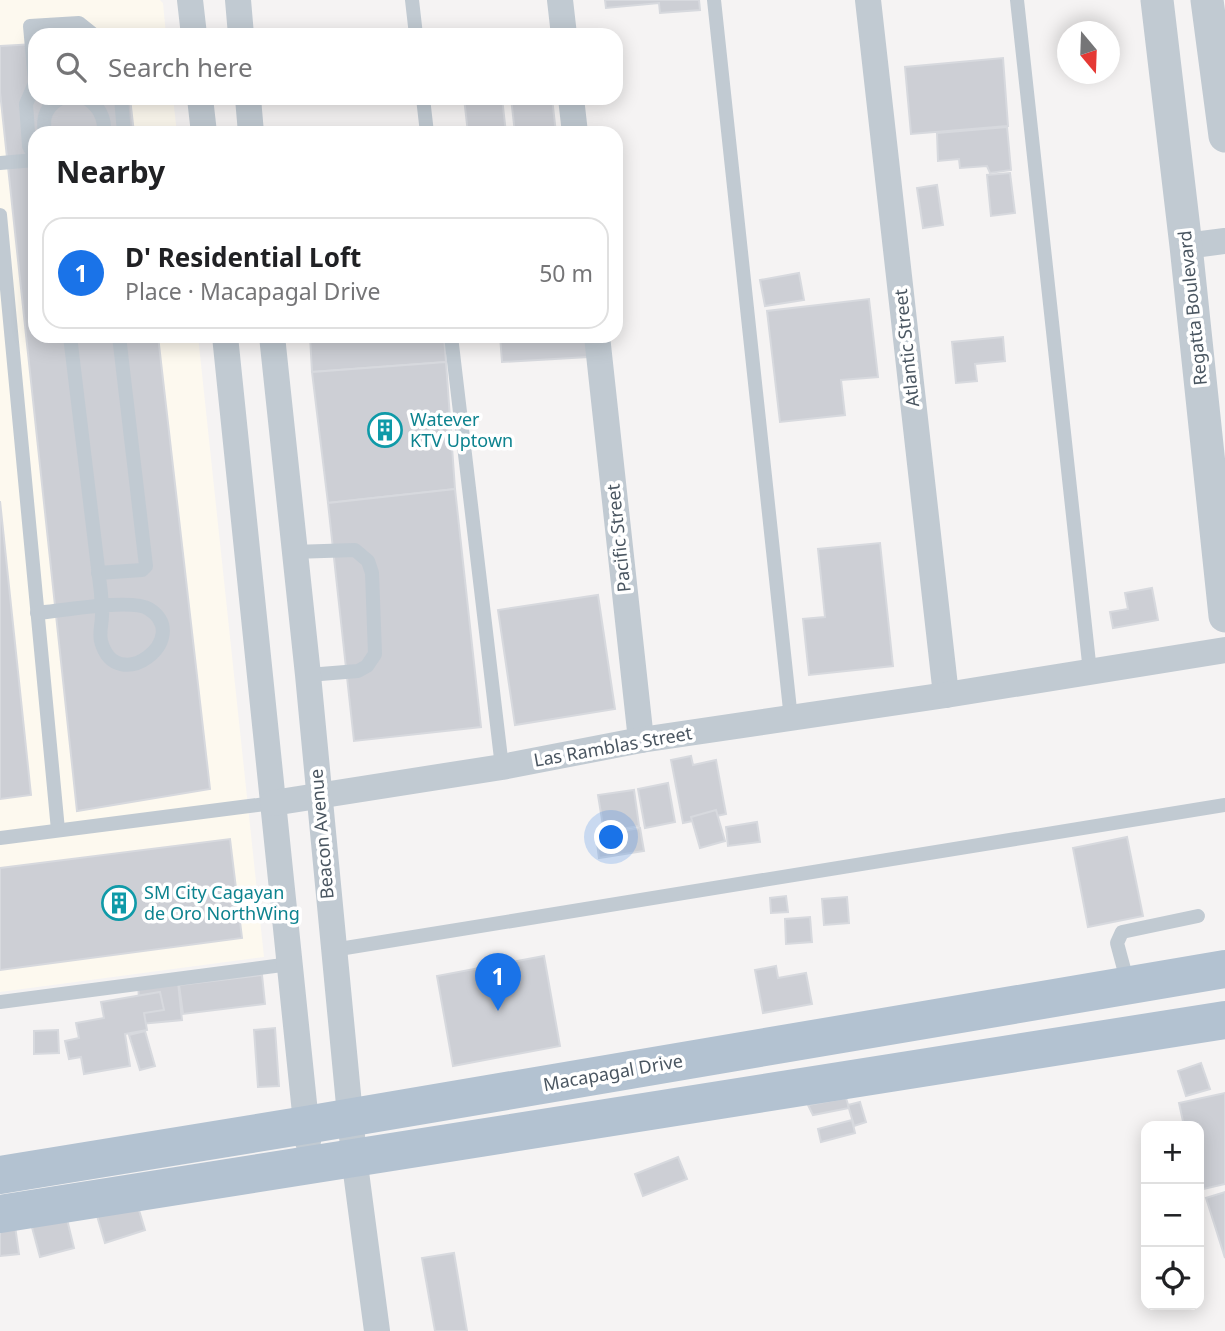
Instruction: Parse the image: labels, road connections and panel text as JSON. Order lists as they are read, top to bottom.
{
  "streets": {
    "main road": ["Macapagal Drive"],
    "street": [
      "Regatta Boulevard",
      "Atlantic Street",
      "Pacific Street",
      "Las Ramblas Street",
      "Beacon Avenue"
    ]
  },
  "crossings": [
    ["Atlantic Street", "Las Ramblas Street"],
    ["Pacific Street", "Las Ramblas Street"],
    ["Las Ramblas Street", "Beacon Avenue"],
    ["Beacon Avenue", "Macapagal Drive"]
  ],
  "places": {
    "building": ["Watever KTV Uptown", "SM City Cagayan de Oro NorthWing"]
  },
  "north": "bottom",
  "page": {
    "search": "Search here",
    "heading": "Nearby",
    "list": [
      {
        "mark": "1",
        "name": "D' Residential Loft",
        "note": "Place · Macapagal Drive",
        "value": "50 m"
      }
    ],
    "pins": "1",
    "map_buttons": ["+", "−"]
  }
}
